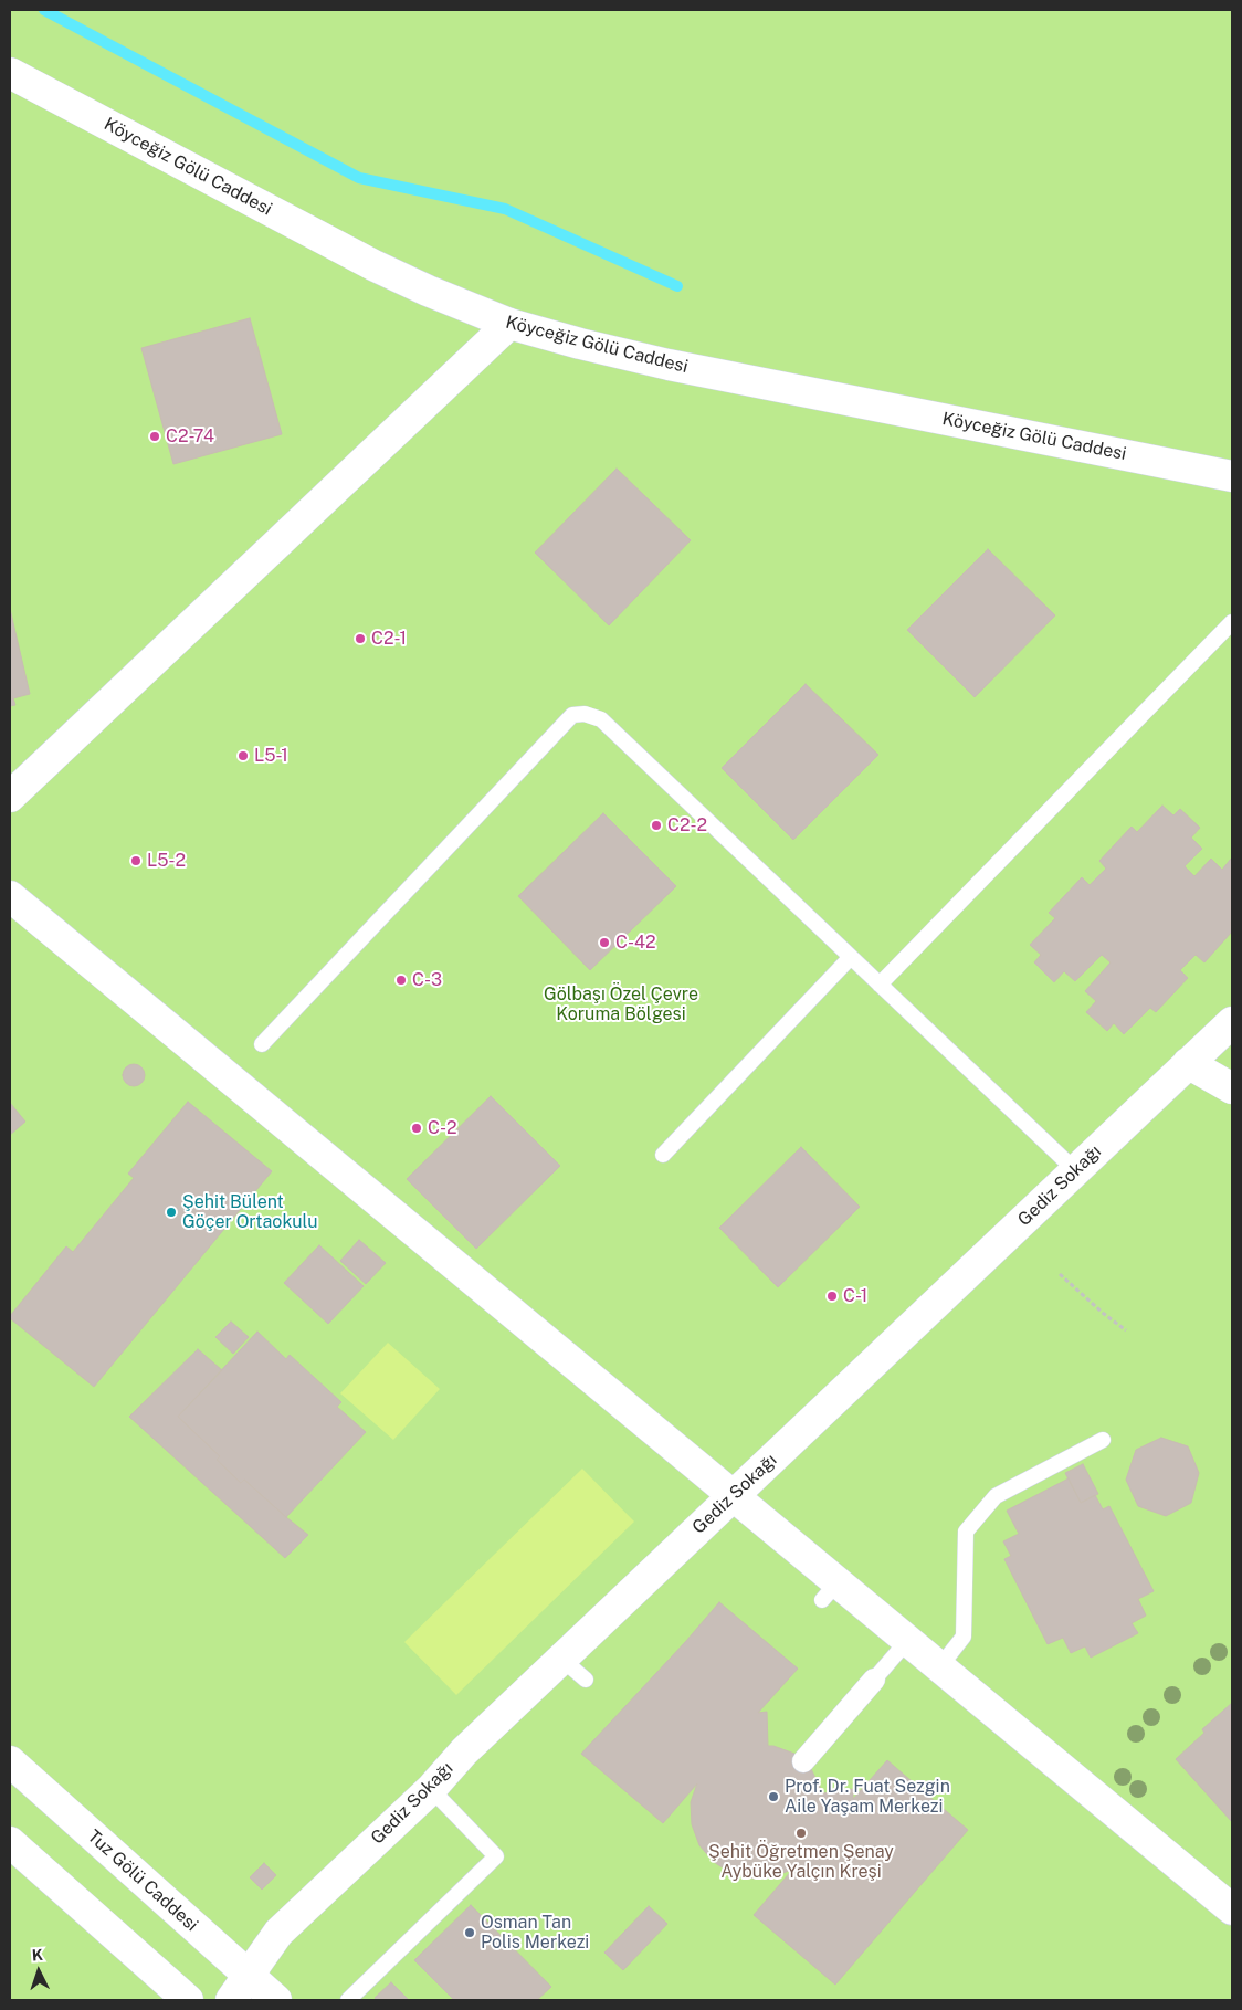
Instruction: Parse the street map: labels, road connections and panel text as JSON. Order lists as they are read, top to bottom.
{
  "streets": {
    "street": ["Köyceğiz Gölü Caddesi", "Gediz Sokağı", "Tuz Gölü Caddesi"]
  },
  "crossings": [
    ["Gediz Sokağı", "Tuz Gölü Caddesi"]
  ],
  "parks": ["Gölbaşı Özel Çevre Koruma Bölgesi"],
  "places": [
    "C2-74",
    "C2-1",
    "L5-1",
    "C2-2",
    "L5-2",
    "C-42",
    "C-3",
    "C-2",
    "Şehit Bülent Göçer Ortaokulu",
    "C-1",
    "Prof. Dr. Fuat Sezgin Aile Yaşam Merkezi",
    "Şehit Öğretmen Şenay Aybüke Yalçın Kreşi",
    "Osman Tan Polis Merkezi"
  ],
  "north": "top"
}
